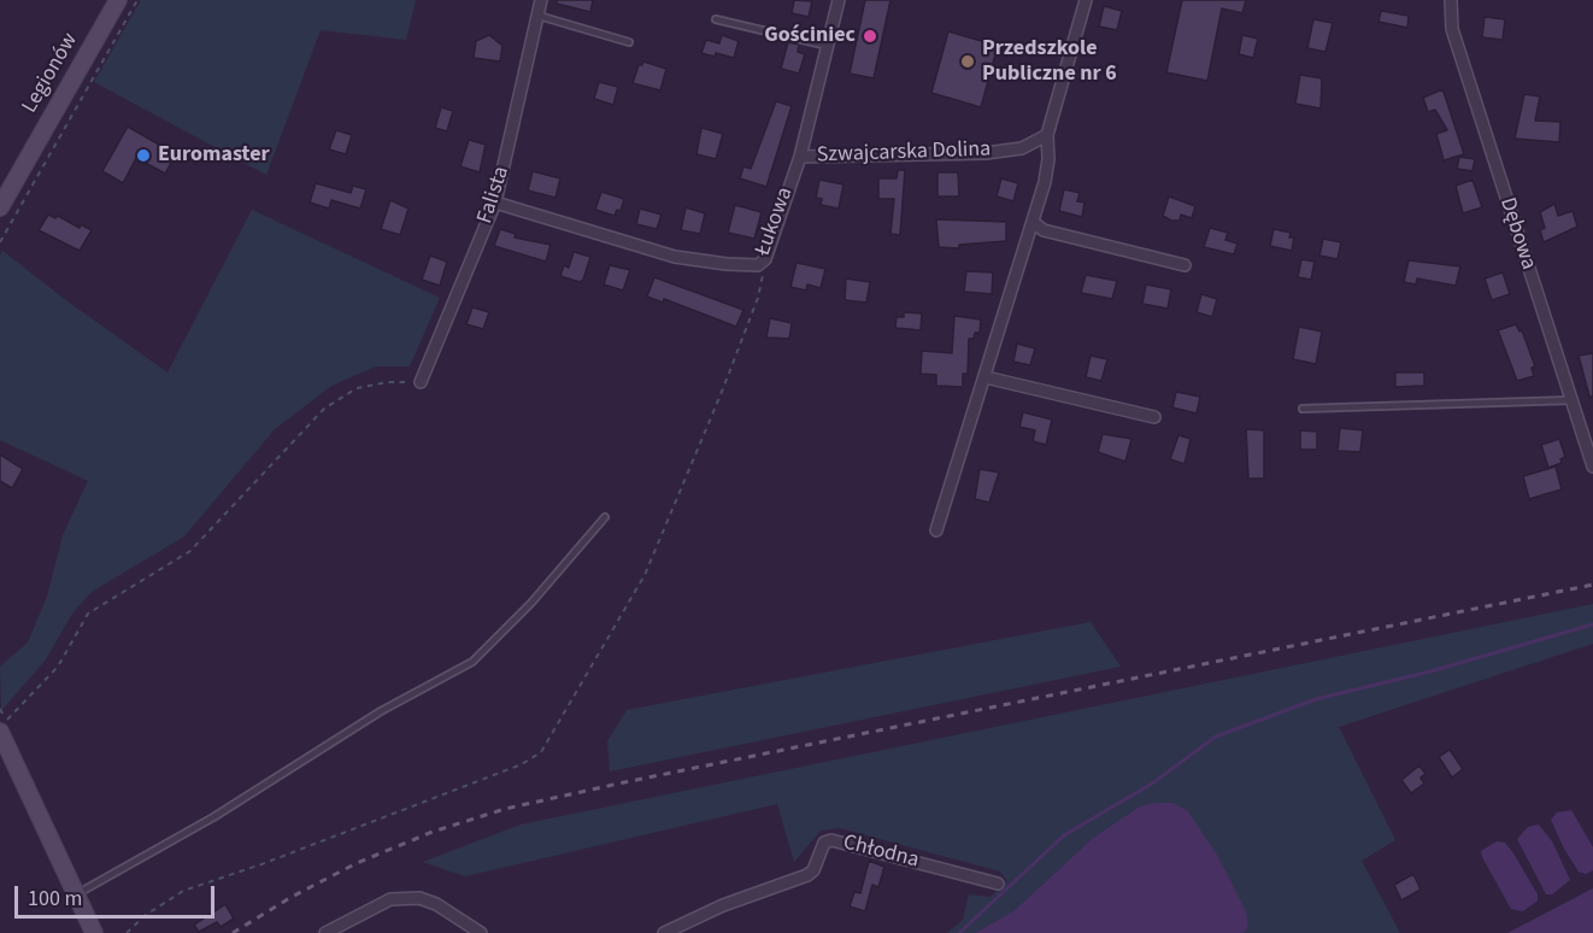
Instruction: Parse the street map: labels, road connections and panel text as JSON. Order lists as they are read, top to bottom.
{
  "streets": {
    "street": [
      "Legionów",
      "Szwajcarska Dolina",
      "Falista",
      "Łukowa",
      "Dębowa",
      "Chłodna"
    ]
  },
  "crossings": [
    ["Szwajcarska Dolina", "Łukowa"],
    ["Falista", "Łukowa"]
  ],
  "places": ["Gościniec", "Przedszkole Publiczne nr 6", "Euromaster"],
  "scale_bar": "100 m"
}
